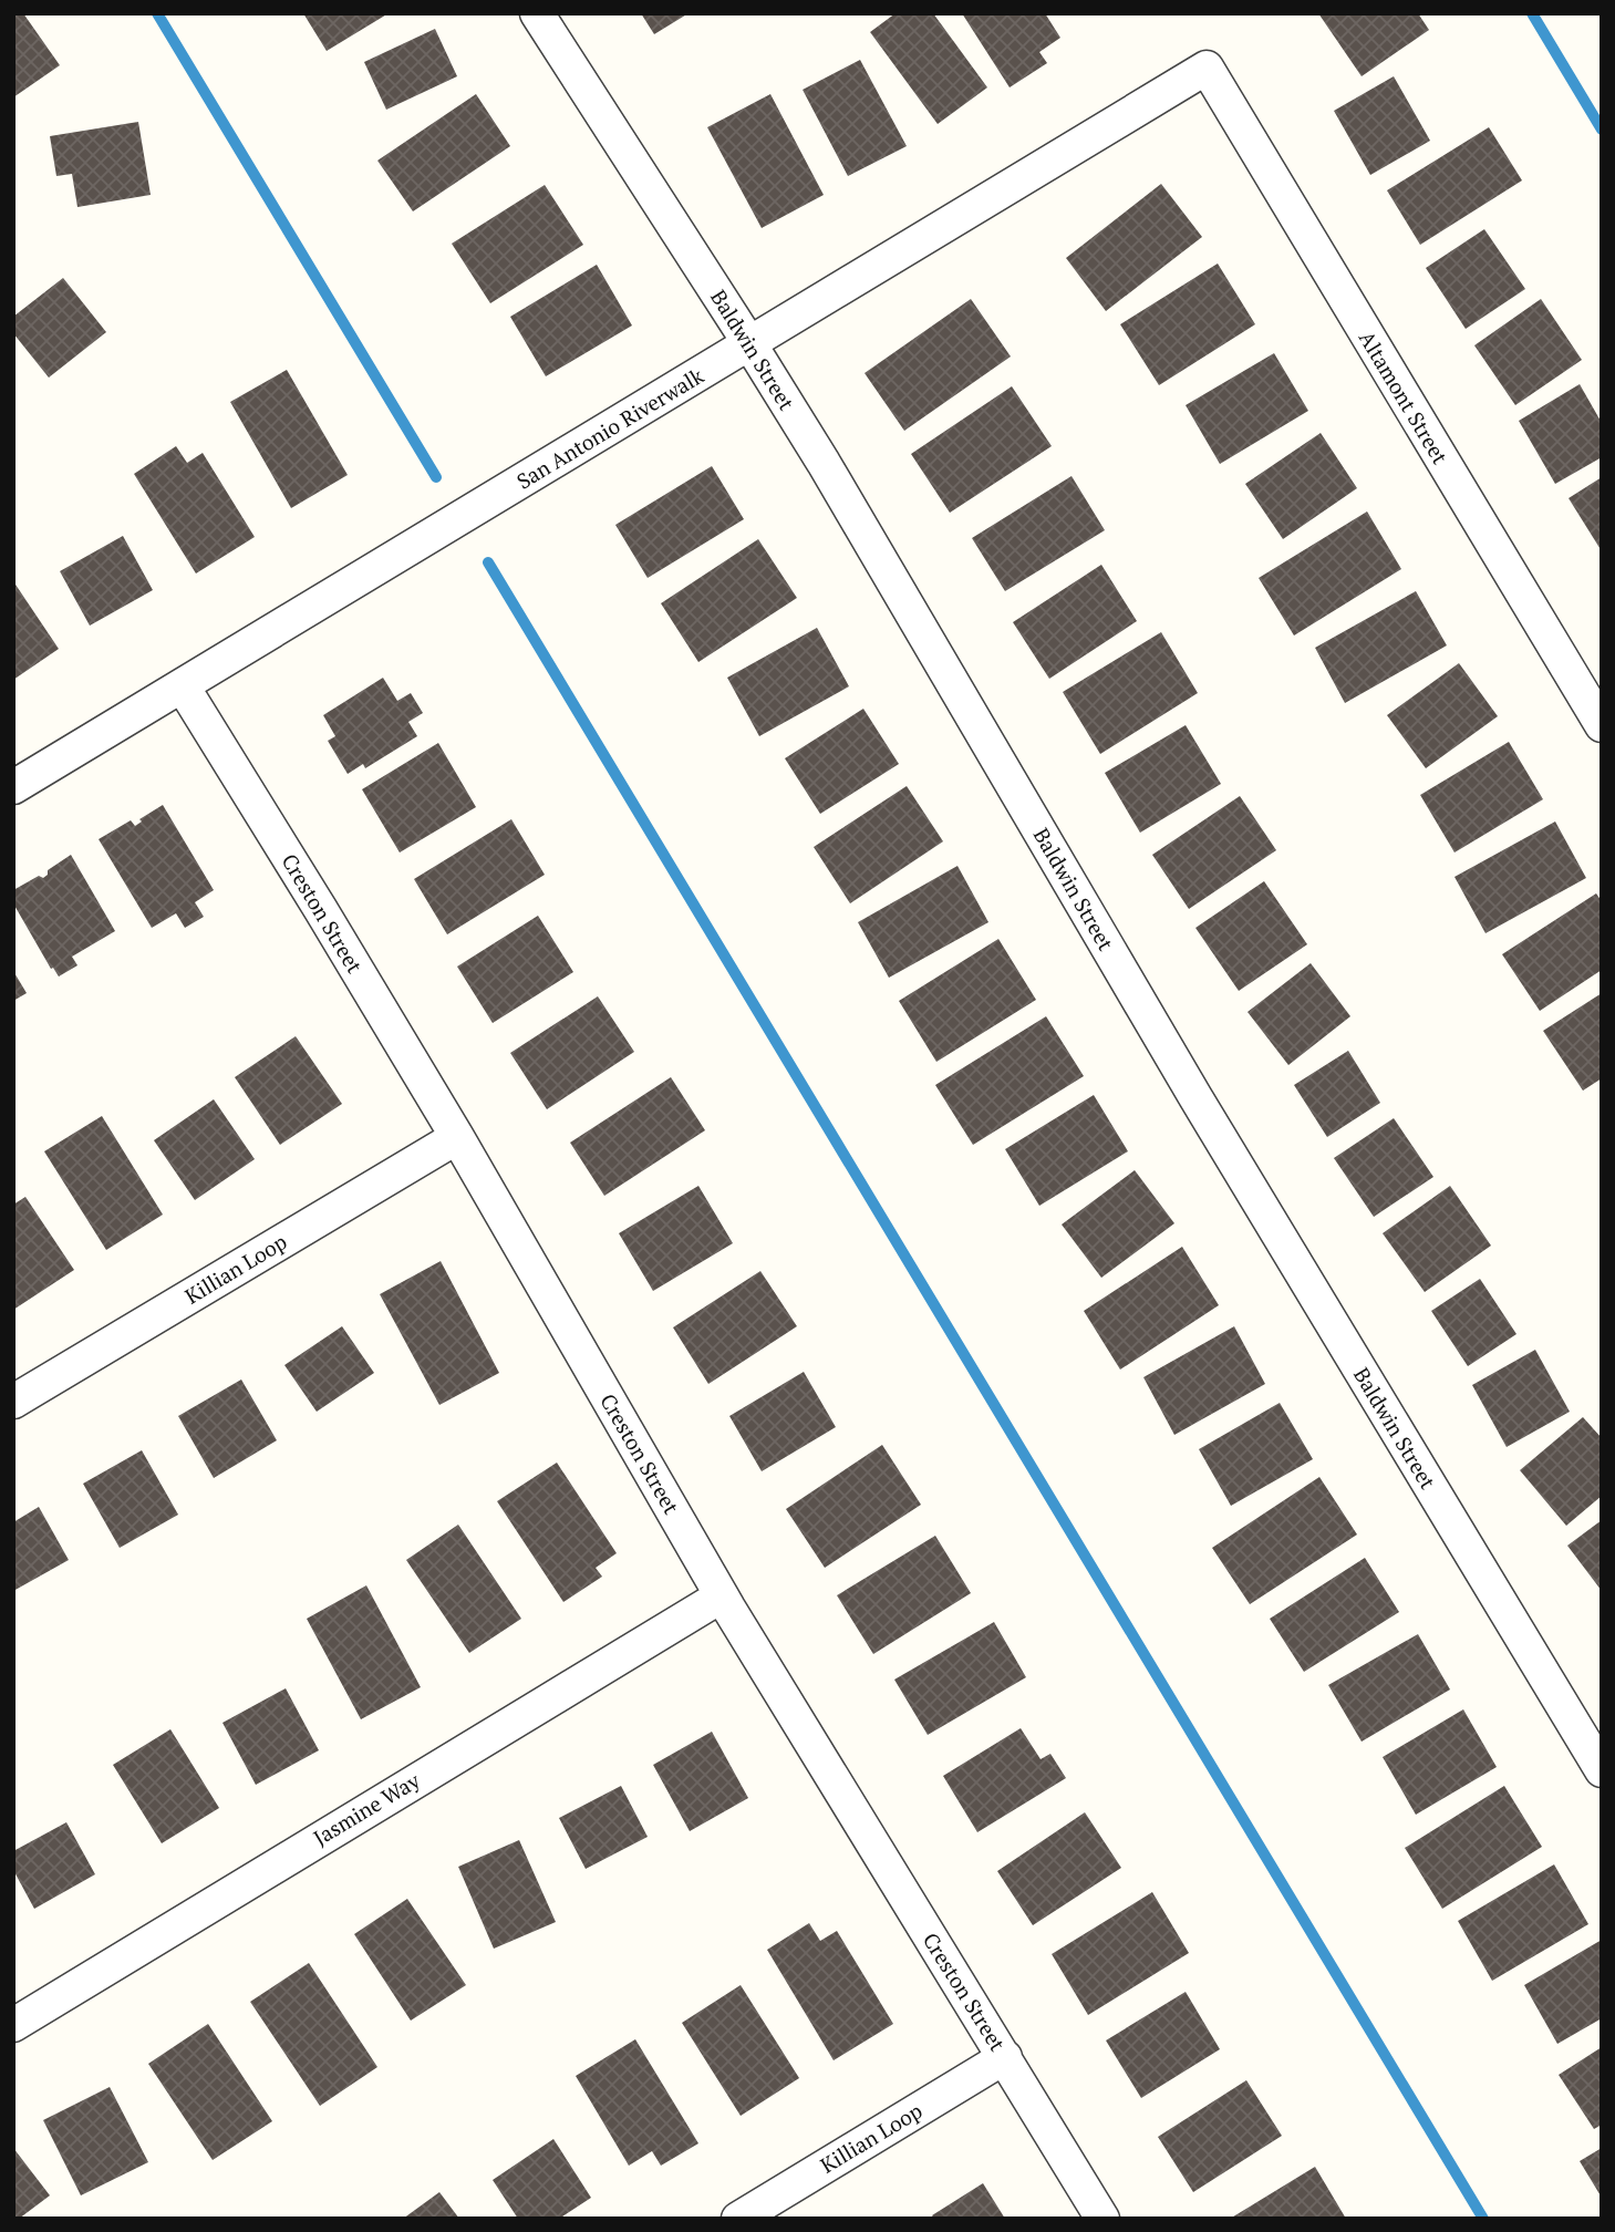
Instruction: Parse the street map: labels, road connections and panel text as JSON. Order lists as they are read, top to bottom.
{
  "streets": {
    "street": [
      "Baldwin Street",
      "Altamont Street",
      "San Antonio Riverwalk",
      "Creston Street",
      "Killian Loop",
      "Jasmine Way"
    ]
  },
  "crossings": [
    ["Baldwin Street", "San Antonio Riverwalk"],
    ["Altamont Street", "San Antonio Riverwalk"],
    ["San Antonio Riverwalk", "Creston Street"],
    ["Creston Street", "Killian Loop"],
    ["Creston Street", "Jasmine Way"]
  ]
}
